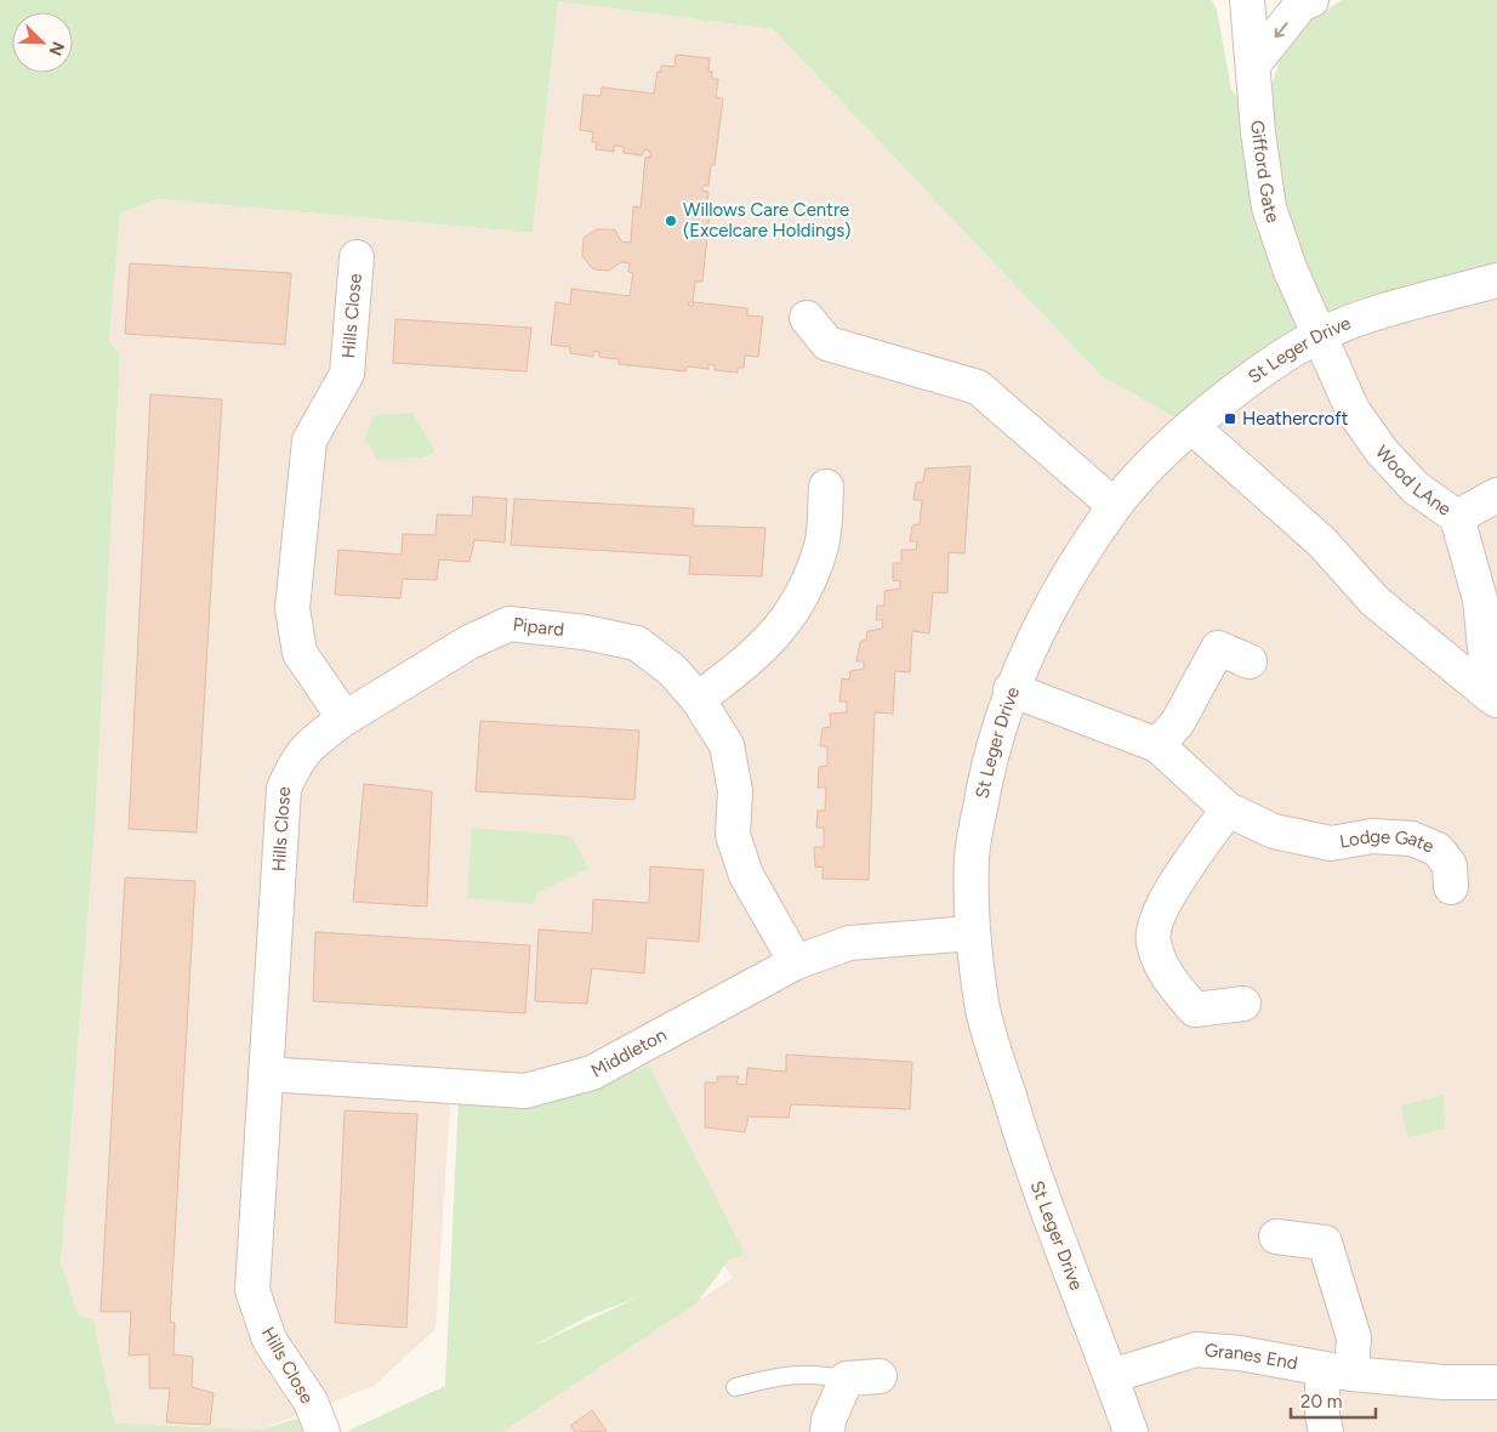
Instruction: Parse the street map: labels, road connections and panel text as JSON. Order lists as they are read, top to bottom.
{
  "streets": {
    "street": [
      "Gifford Gate",
      "Hills Close",
      "St Leger Drive",
      "Wood LAne",
      "Pipard",
      "Lodge Gate",
      "Middleton",
      "Granes End"
    ]
  },
  "crossings": [
    ["Gifford Gate", "St Leger Drive"],
    ["Gifford Gate", "Wood LAne"],
    ["Hills Close", "Pipard"],
    ["Hills Close", "Middleton"],
    ["St Leger Drive", "Wood LAne"],
    ["St Leger Drive", "Lodge Gate"],
    ["St Leger Drive", "Middleton"],
    ["St Leger Drive", "Granes End"],
    ["Pipard", "Middleton"]
  ],
  "places": {
    "other": ["Willows Care Centre (Excelcare Holdings)"],
    "transit": ["Heathercroft"]
  },
  "scale_bar": "20 m",
  "north": "bottom right"
}
